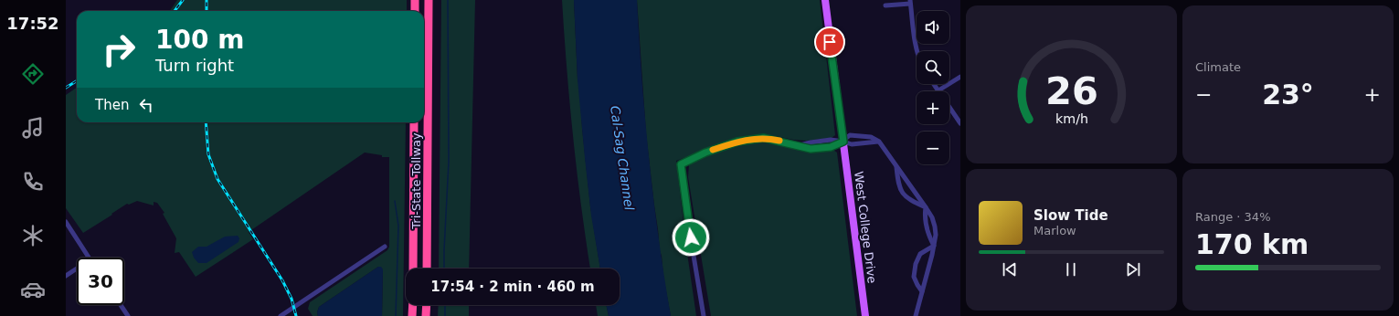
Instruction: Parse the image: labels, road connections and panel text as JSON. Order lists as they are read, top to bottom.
{
  "streets": {
    "highway": ["Tri-State Tollway"],
    "main road": ["West College Drive"]
  },
  "water": ["Cal-Sag Channel"],
  "page": {
    "tabs": "17:52",
    "tile": [
      "Climate",
      ["Range · 34%", "170 km"]
    ],
    "map_buttons": ["+", "−"],
    "turn": ["100 m", "Turn right"],
    "heat": ["−", "23°", "+"],
    "then": "Then",
    "song": ["Slow Tide", "Marlow"],
    "limit": "30",
    "trip": "17:54 · 2 min · 460 m",
    "gauge": ["26", "km/h"]
  }
}
